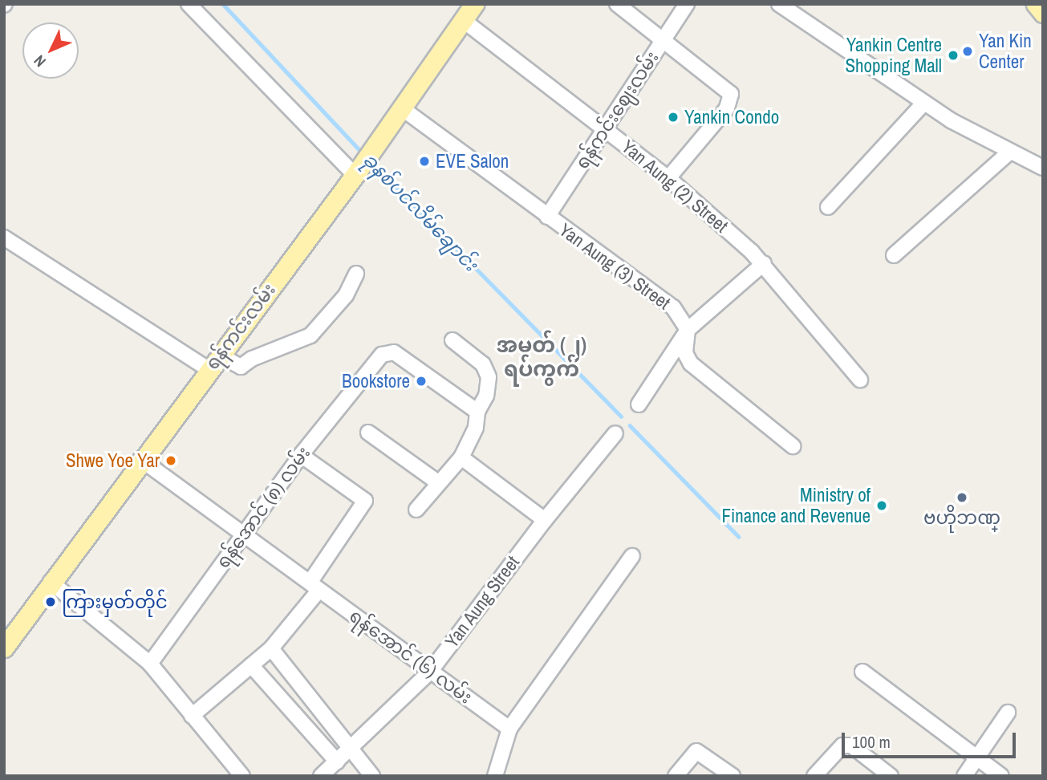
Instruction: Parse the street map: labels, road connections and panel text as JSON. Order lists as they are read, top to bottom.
{
  "streets": {
    "main road": ["ရန်ကင်းလမ်း"],
    "street": [
      "ရန်ကင်းဈေးလမ်း",
      "Yan Aung (2) Street",
      "Yan Aung (3) Street",
      "ရန်အောင် (၈) လမ်း",
      "Yan Aung Street",
      "ရန်အောင် (၆) လမ်း"
    ]
  },
  "crossings": [
    ["ရန်ကင်းဈေးလမ်း", "Yan Aung (2) Street"],
    ["ရန်ကင်းဈေးလမ်း", "Yan Aung (3) Street"],
    ["Yan Aung (2) Street", "ရန်ကင်းလမ်း"],
    ["Yan Aung (3) Street", "ရန်ကင်းလမ်း"],
    ["ရန်ကင်းလမ်း", "ရန်အောင် (၆) လမ်း"],
    ["ရန်အောင် (၈) လမ်း", "ရန်အောင် (၆) လမ်း"],
    ["Yan Aung Street", "ရန်အောင် (၆) လမ်း"]
  ],
  "districts": ["အမှတ် (၂) ရပ်ကွက်"],
  "water": ["ခုနစ်ပင်လိမ်ချောင်း"],
  "places": [
    "Yan Kin Center",
    "Yankin Centre Shopping Mall",
    "Yankin Condo",
    "EVE Salon",
    "Bookstore",
    "Shwe Yoe Yar",
    "ဗဟိုဘဏ္",
    "Ministry of Finance and Revenue",
    "ကြားမှတ်တိုင်"
  ],
  "scale_bar": "100 m",
  "north": "bottom left"
}
